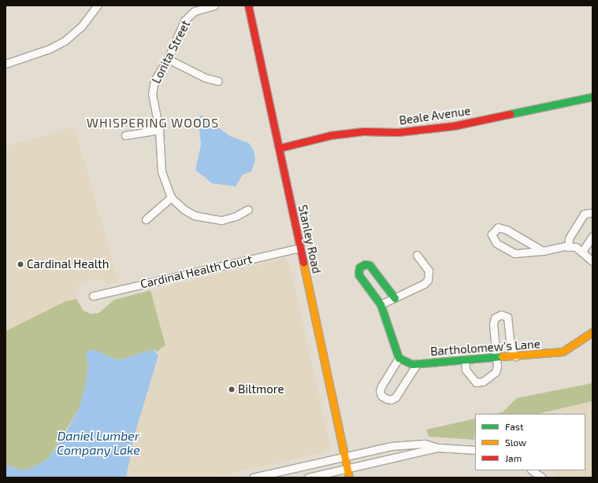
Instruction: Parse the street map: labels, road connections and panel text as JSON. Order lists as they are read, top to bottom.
{
  "streets": {
    "street": [
      "Lonita Street",
      "Beale Avenue",
      "Stanley Road",
      "Cardinal Health Court",
      "Bartholomew's Lane"
    ]
  },
  "crossings": [
    ["Beale Avenue", "Stanley Road"],
    ["Stanley Road", "Cardinal Health Court"]
  ],
  "districts": ["WHISPERING WOODS"],
  "water": ["Daniel Lumber Company Lake"],
  "places": ["Cardinal Health", "Biltmore"],
  "legend": ["Fast", "Slow", "Jam"]
}
